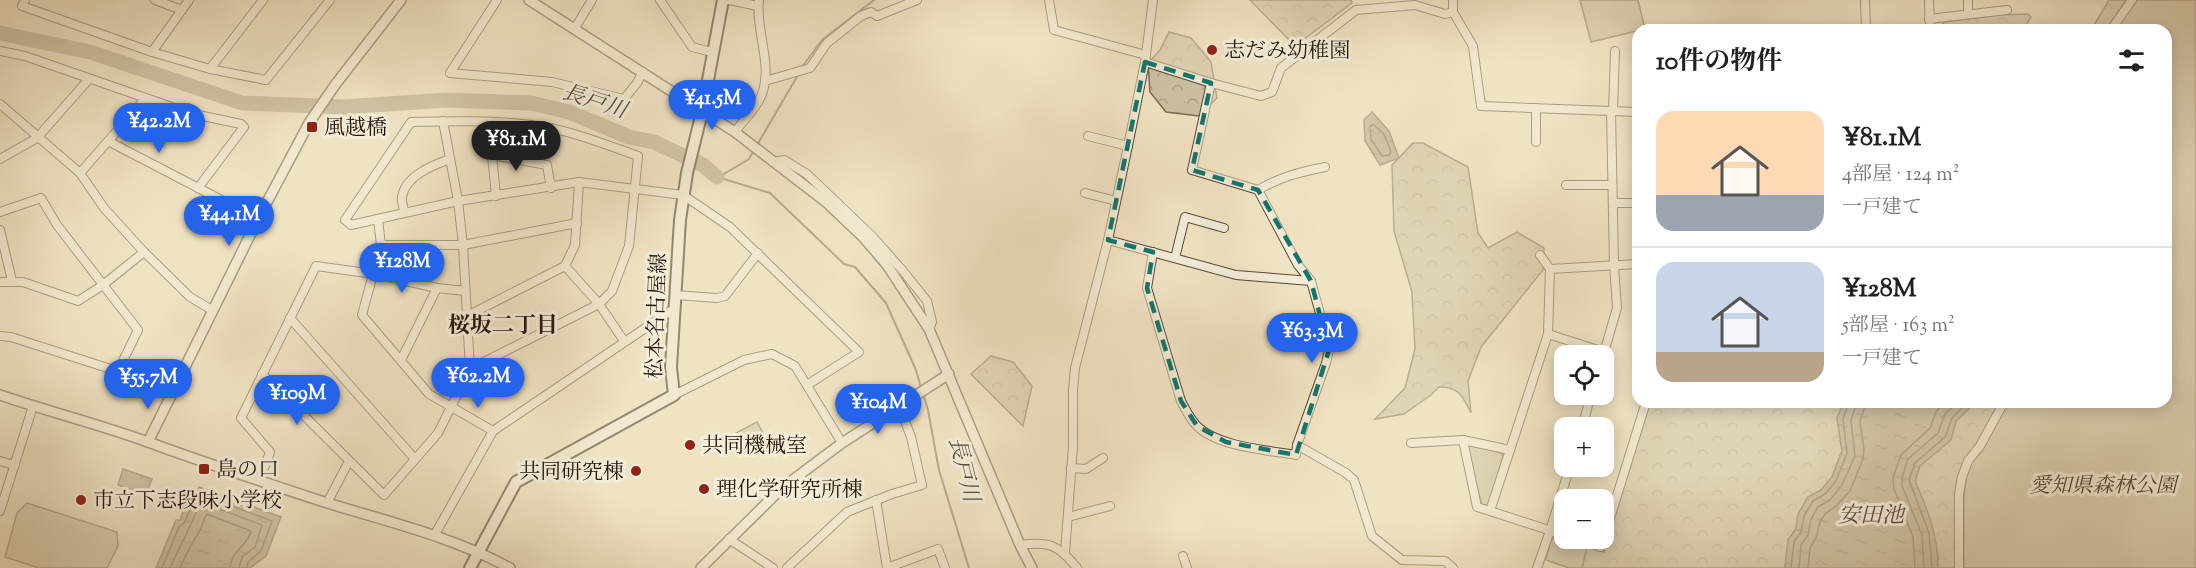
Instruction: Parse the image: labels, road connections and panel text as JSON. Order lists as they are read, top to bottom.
{
  "streets": {
    "main road": ["松本名古屋線"]
  },
  "districts": ["桜坂二丁目"],
  "water": ["長戸川", "安田池"],
  "parks": ["愛知県森林公園"],
  "places": {
    "other": [
      "志だみ幼稚園",
      "共同機械室",
      "共同研究棟",
      "理化学研究所棟",
      "市立下志段味小学校"
    ],
    "transit": ["風越橋", "島の口"]
  },
  "page": {
    "heading": "10件の物件",
    "price": [
      "¥41.5M",
      "¥42.2M",
      "¥81.1M",
      "¥44.1M",
      "¥128M",
      "¥63.3M",
      "¥62.2M",
      "¥55.7M",
      "¥109M",
      "¥104M"
    ],
    "list": [
      {
        "name": "¥81.1M",
        "note": "4部屋 · 124 m² · 一戸建て"
      },
      {
        "name": "¥128M",
        "note": "5部屋 · 163 m² · 一戸建て"
      }
    ],
    "map_buttons": ["+", "−"]
  }
}
